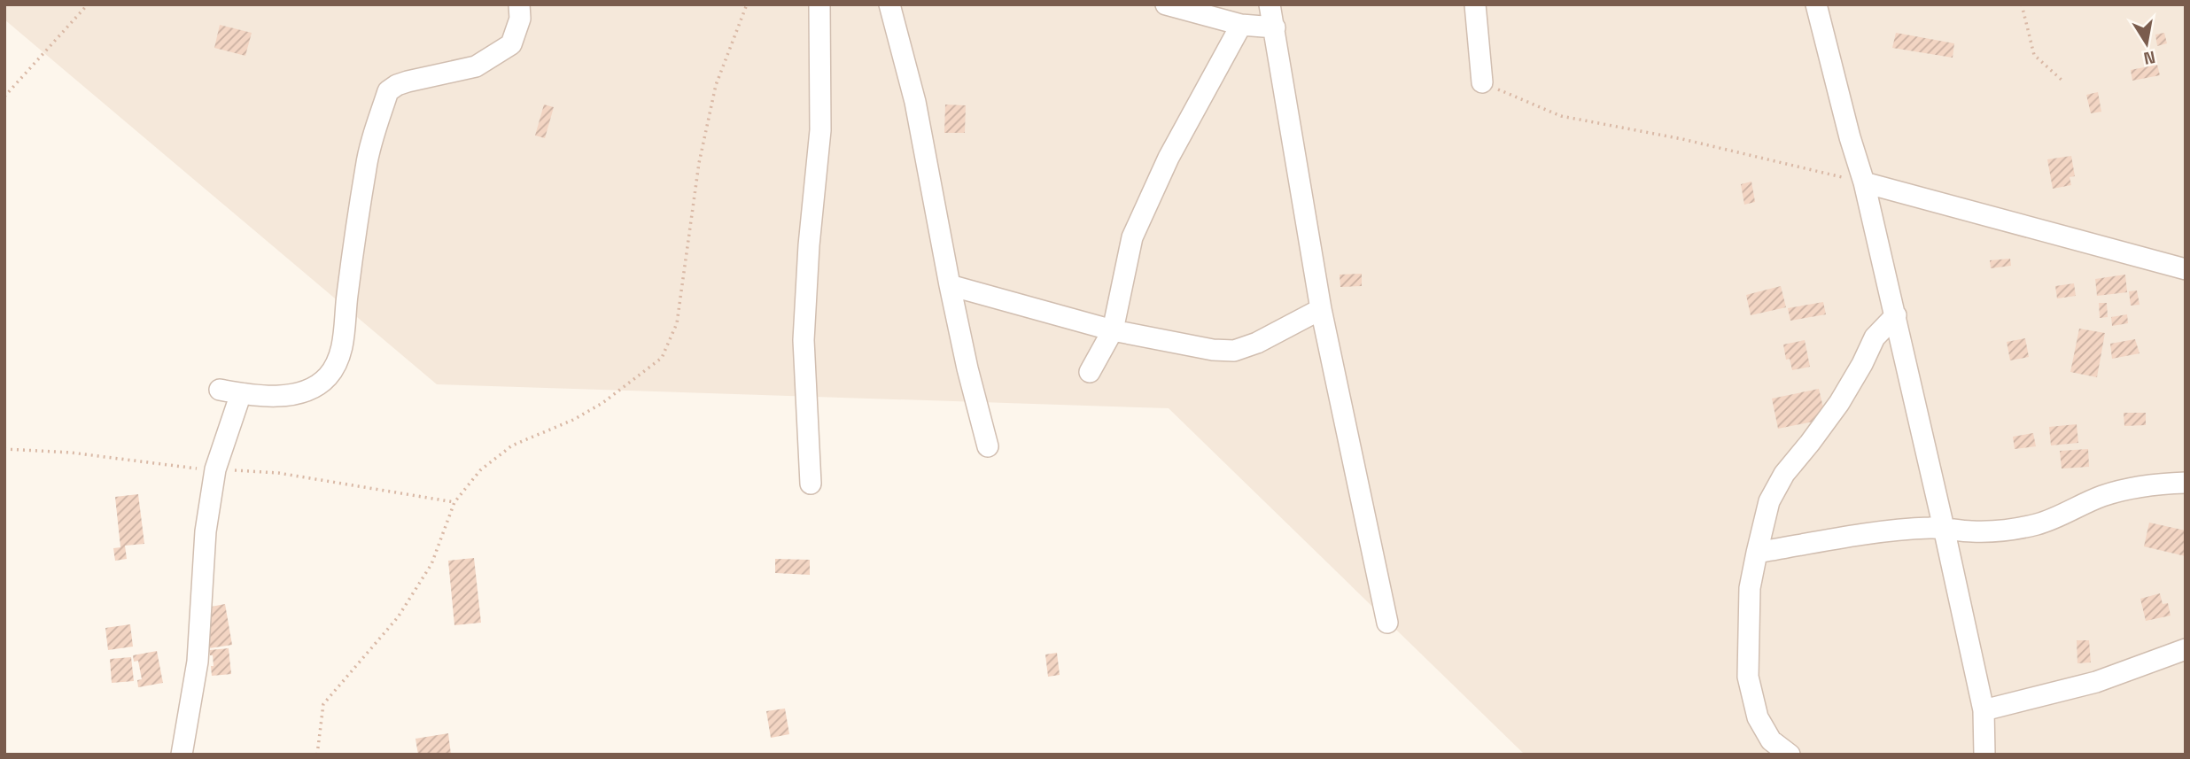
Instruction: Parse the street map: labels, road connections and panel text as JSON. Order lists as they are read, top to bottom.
{
  "north": "bottom"
}
